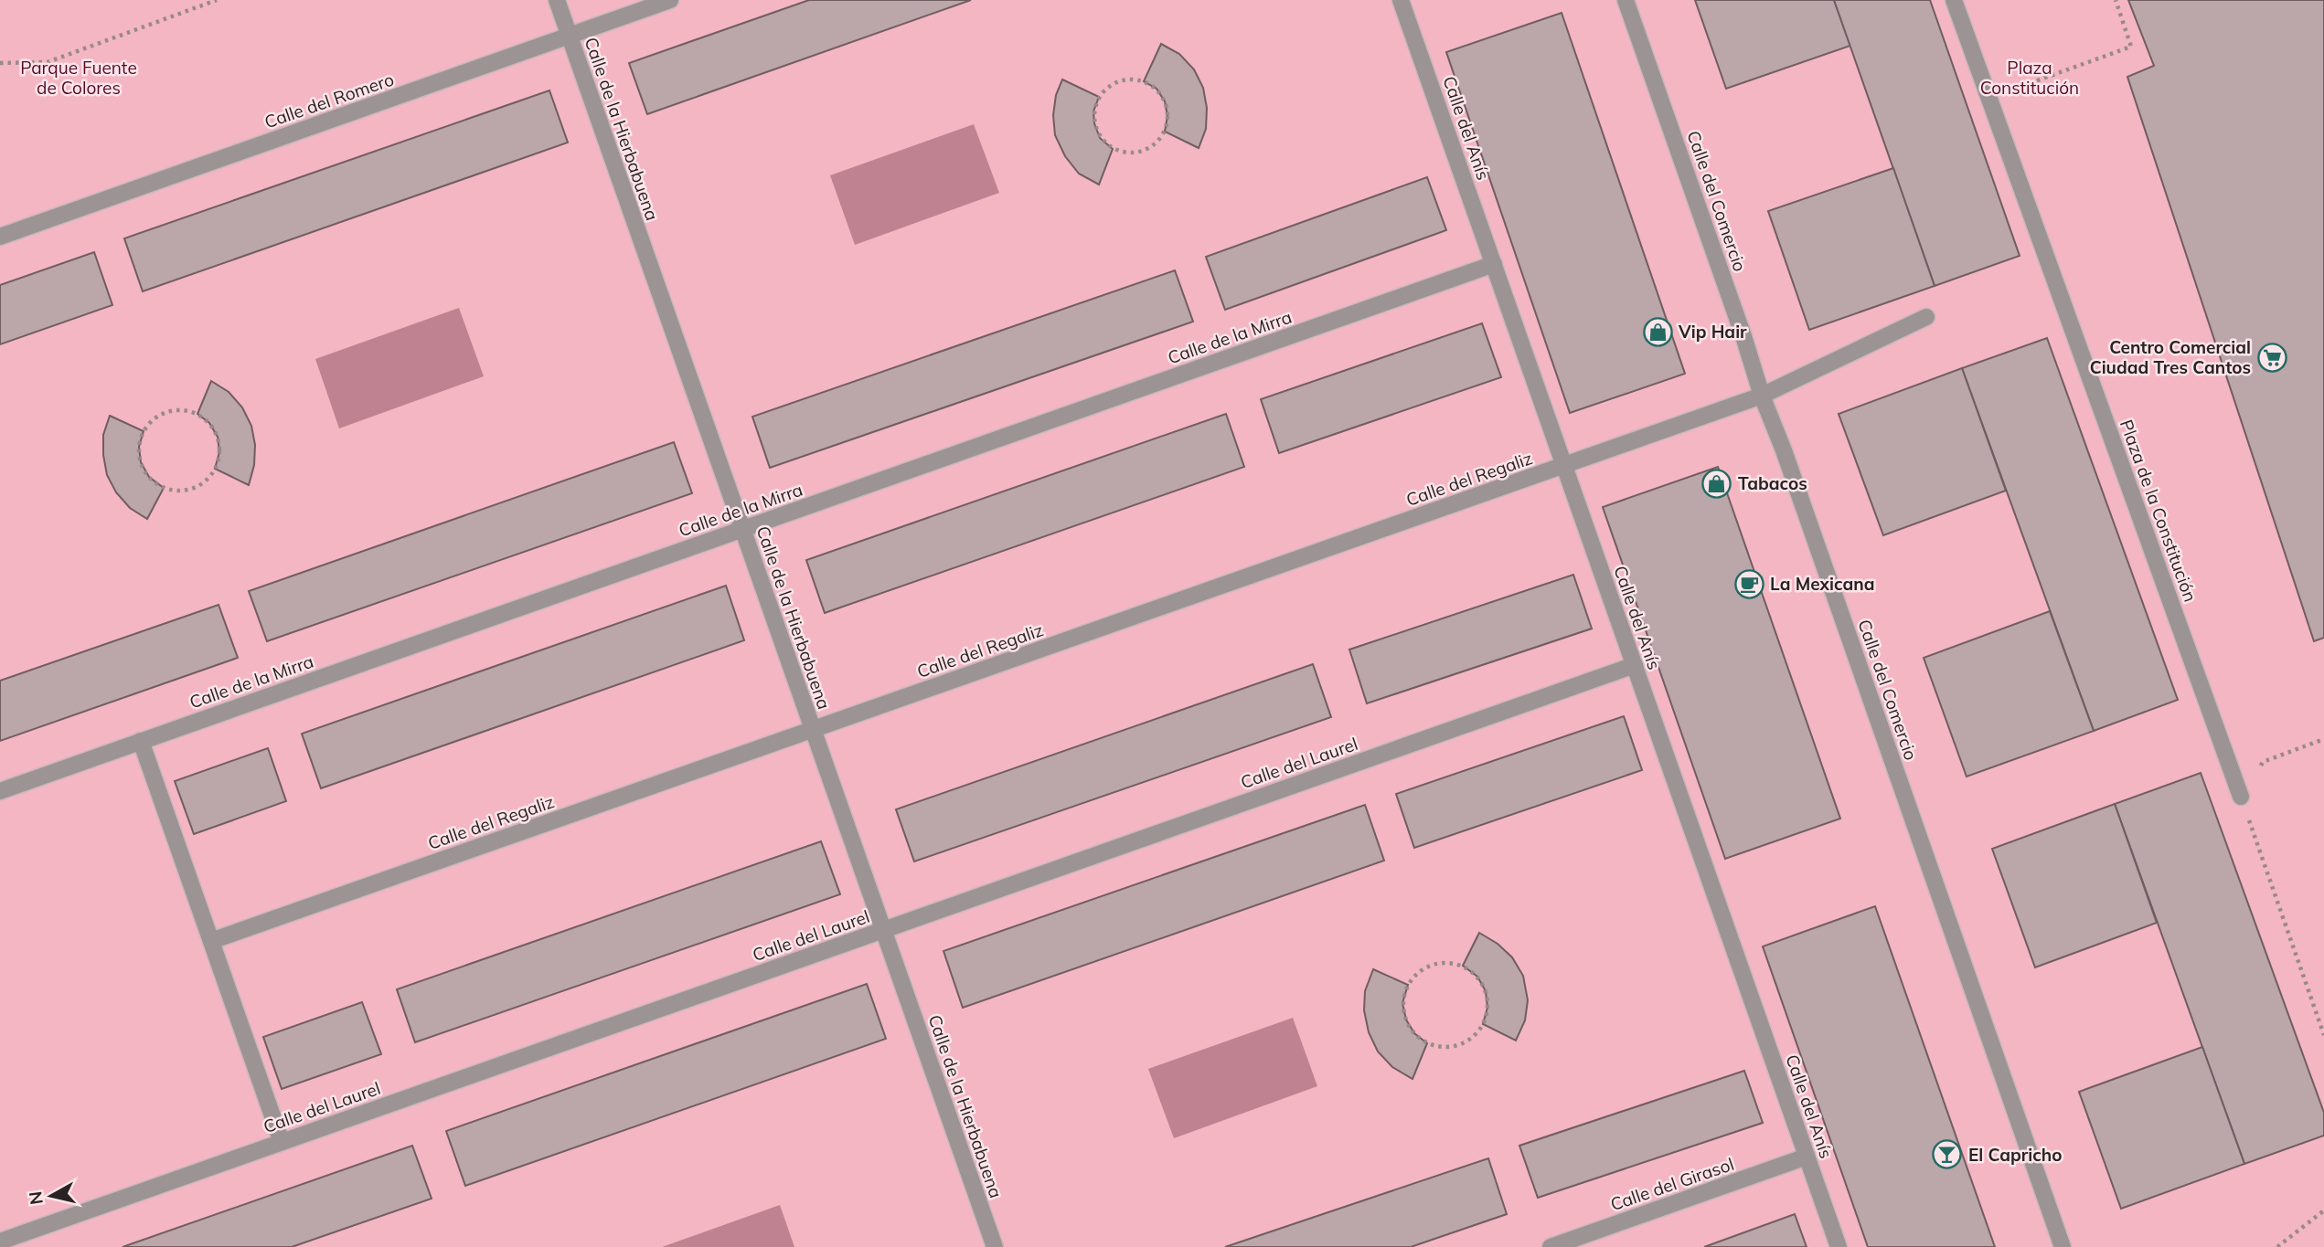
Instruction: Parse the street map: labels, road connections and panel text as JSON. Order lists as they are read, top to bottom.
{
  "streets": {
    "street": [
      "Calle del Romero",
      "Calle del Anís",
      "Calle de la Hierbabuena",
      "Calle del Comercio",
      "Calle de la Mirra",
      "Calle del Regaliz",
      "Plaza de la Constitución",
      "Calle del Laurel",
      "Calle del Girasol"
    ]
  },
  "crossings": [
    ["Calle del Romero", "Calle de la Hierbabuena"],
    ["Calle del Anís", "Calle de la Mirra"],
    ["Calle del Anís", "Calle del Regaliz"],
    ["Calle del Anís", "Calle del Laurel"],
    ["Calle del Anís", "Calle del Girasol"],
    ["Calle de la Hierbabuena", "Calle de la Mirra"],
    ["Calle de la Hierbabuena", "Calle del Regaliz"],
    ["Calle de la Hierbabuena", "Calle del Laurel"],
    ["Calle del Comercio", "Calle del Regaliz"]
  ],
  "parks": ["Parque Fuente de Colores", "Plaza Constitución"],
  "places": {
    "shop": ["Vip Hair", "Tabacos"],
    "supermarket": ["Centro Comercial Ciudad Tres Cantos"],
    "cafe": ["La Mexicana"],
    "bar": ["El Capricho"]
  },
  "north": "left"
}
